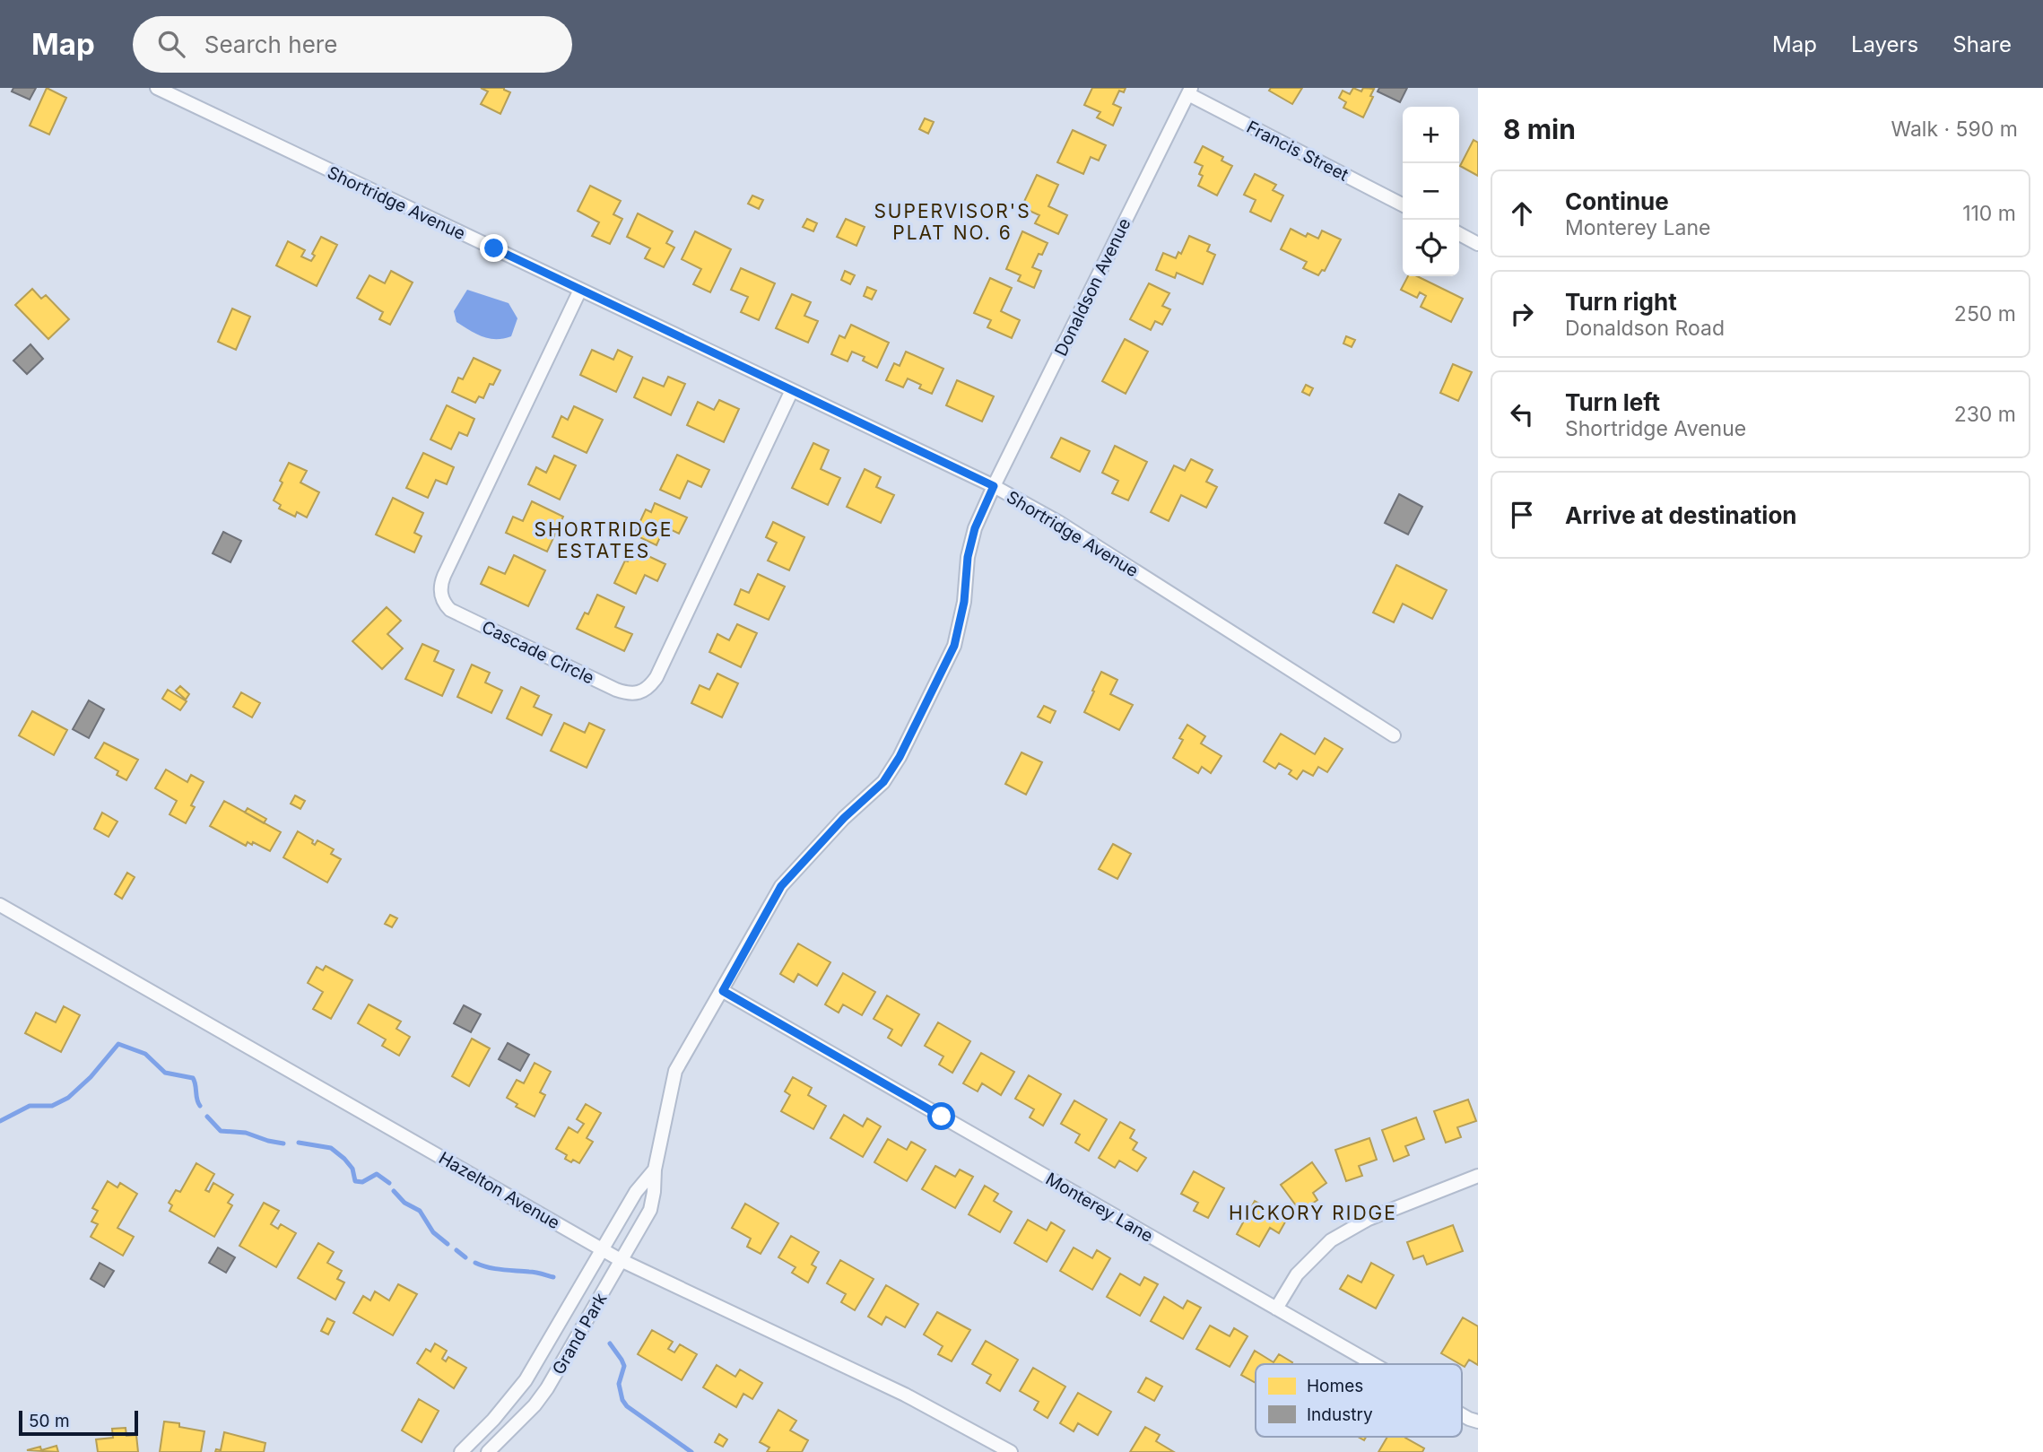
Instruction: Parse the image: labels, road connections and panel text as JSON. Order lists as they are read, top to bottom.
{
  "streets": {
    "street": [
      "Francis Street",
      "Shortridge Avenue",
      "Donaldson Avenue",
      "Cascade Circle",
      "Hazelton Avenue",
      "Monterey Lane",
      "Grand Park"
    ]
  },
  "crossings": [
    ["Francis Street", "Donaldson Avenue"],
    ["Shortridge Avenue", "Donaldson Avenue"],
    ["Shortridge Avenue", "Cascade Circle"],
    ["Donaldson Avenue", "Monterey Lane"],
    ["Donaldson Avenue", "Grand Park"],
    ["Hazelton Avenue", "Grand Park"],
    ["Monterey Lane", "Grand Park"]
  ],
  "districts": ["SUPERVISOR'S PLAT NO. 6", "SHORTRIDGE ESTATES", "HICKORY RIDGE"],
  "legend": ["Homes", "Industry"],
  "scale_bar": "50 m",
  "page": {
    "header": "Map",
    "search": "Search here",
    "nav": ["Map", "Layers", "Share"],
    "heading": ["8 min", "Walk · 590 m"],
    "map_buttons": ["+", "−"],
    "list": [
      ["Continue", "Monterey Lane", "110 m"],
      ["Turn right", "Donaldson Road", "250 m"],
      ["Turn left", "Shortridge Avenue", "230 m"],
      "Arrive at destination"
    ],
    "scale": "50 m"
  }
}
